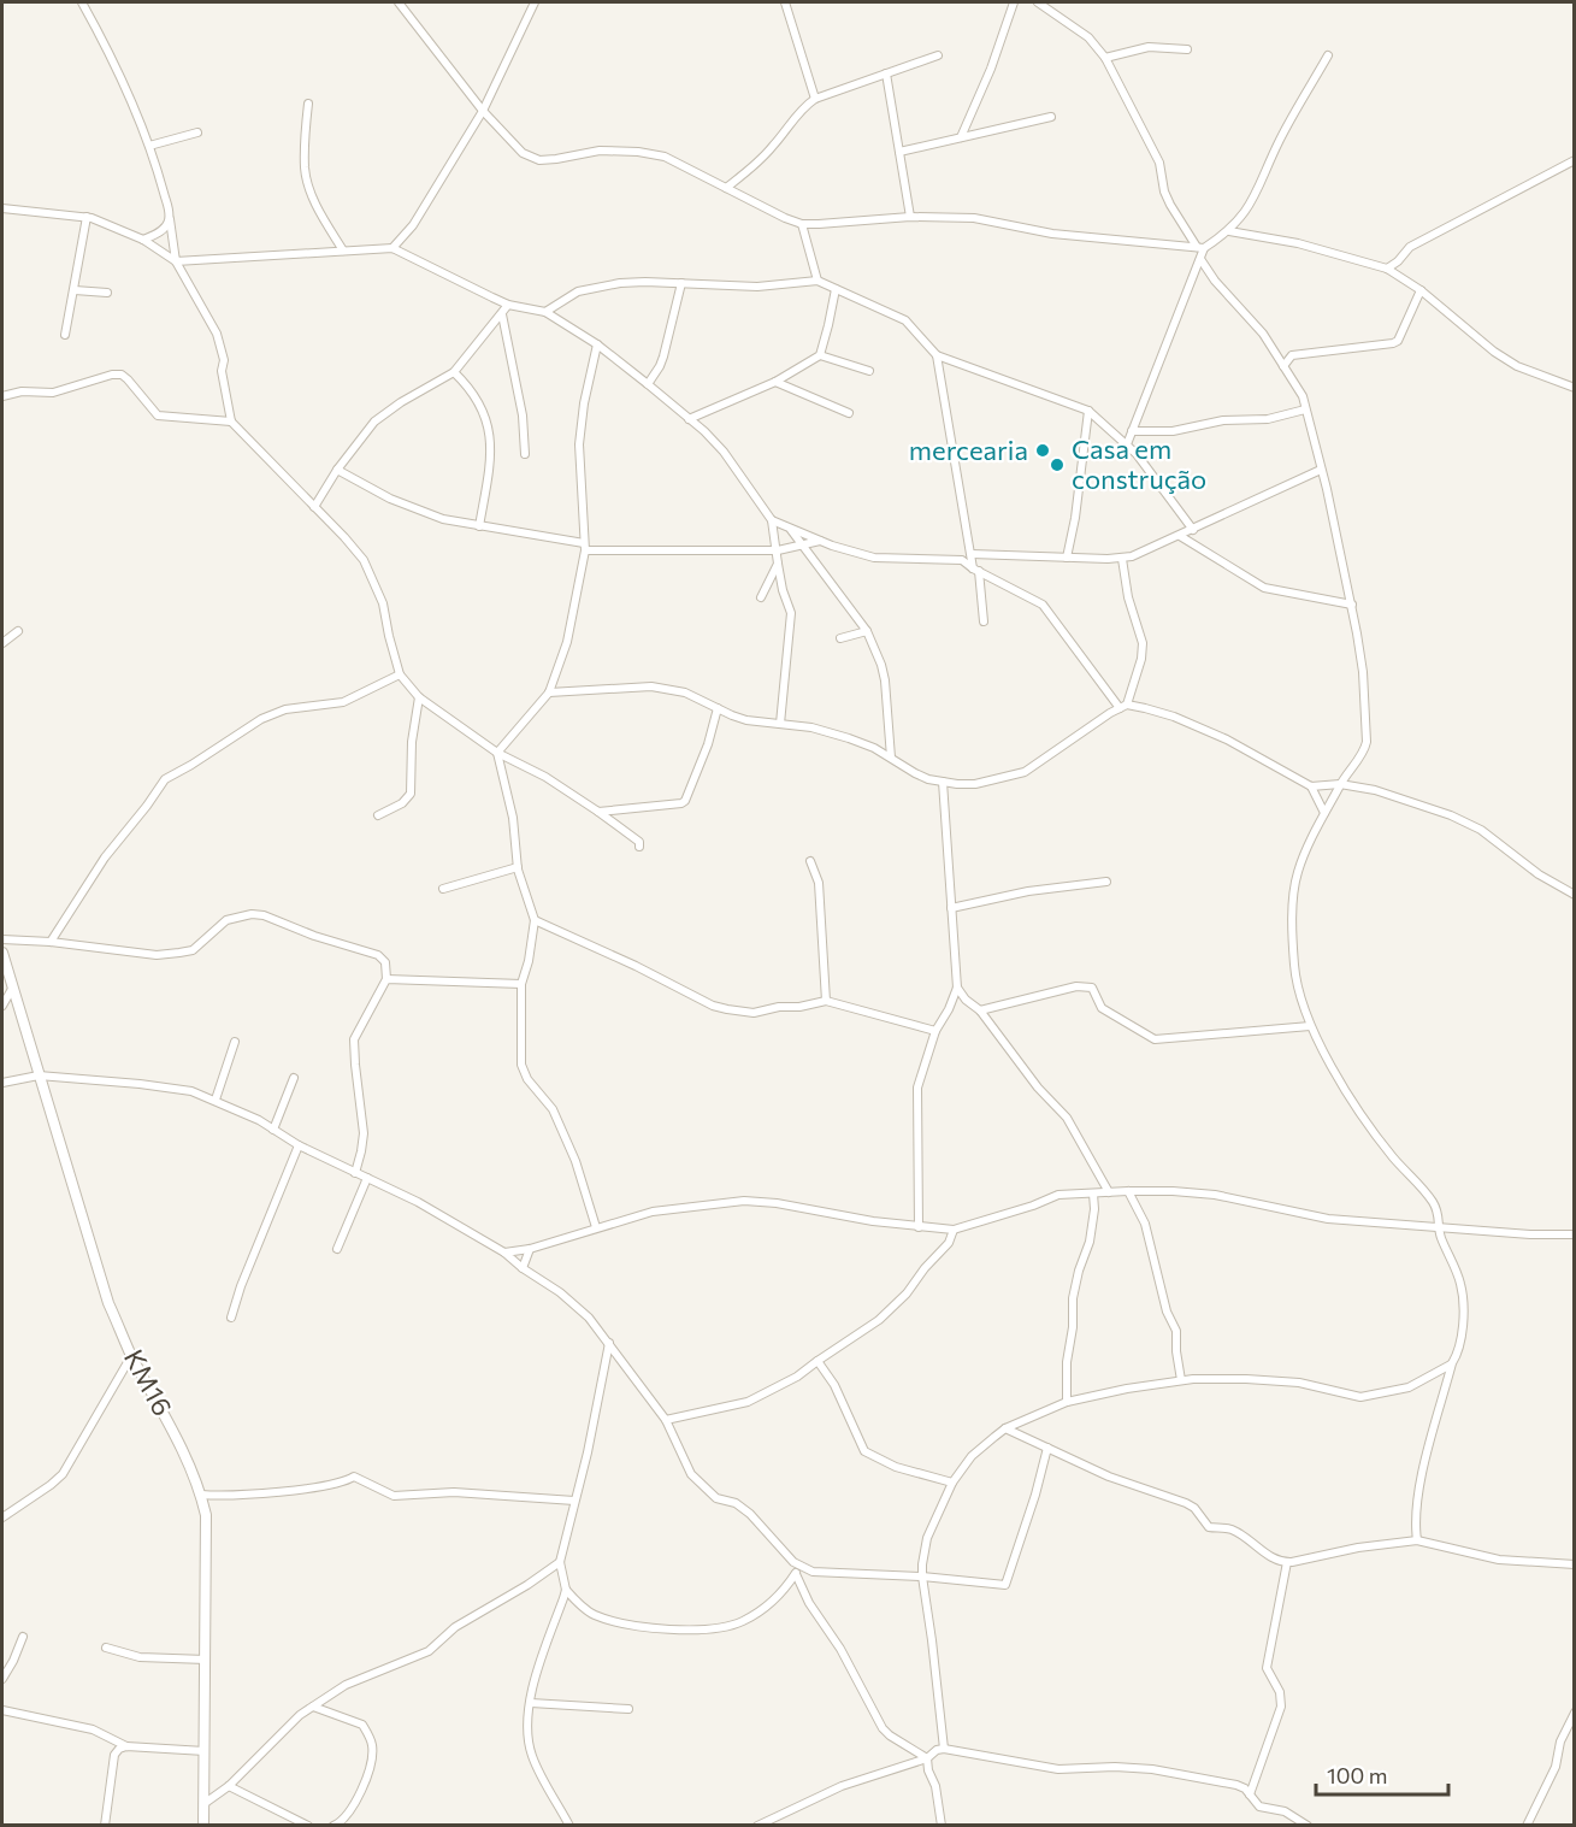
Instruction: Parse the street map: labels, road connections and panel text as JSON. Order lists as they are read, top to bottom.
{
  "streets": {
    "street": ["KM16"]
  },
  "places": ["mercearia", "Casa em construção"],
  "scale_bar": "100 m"
}
